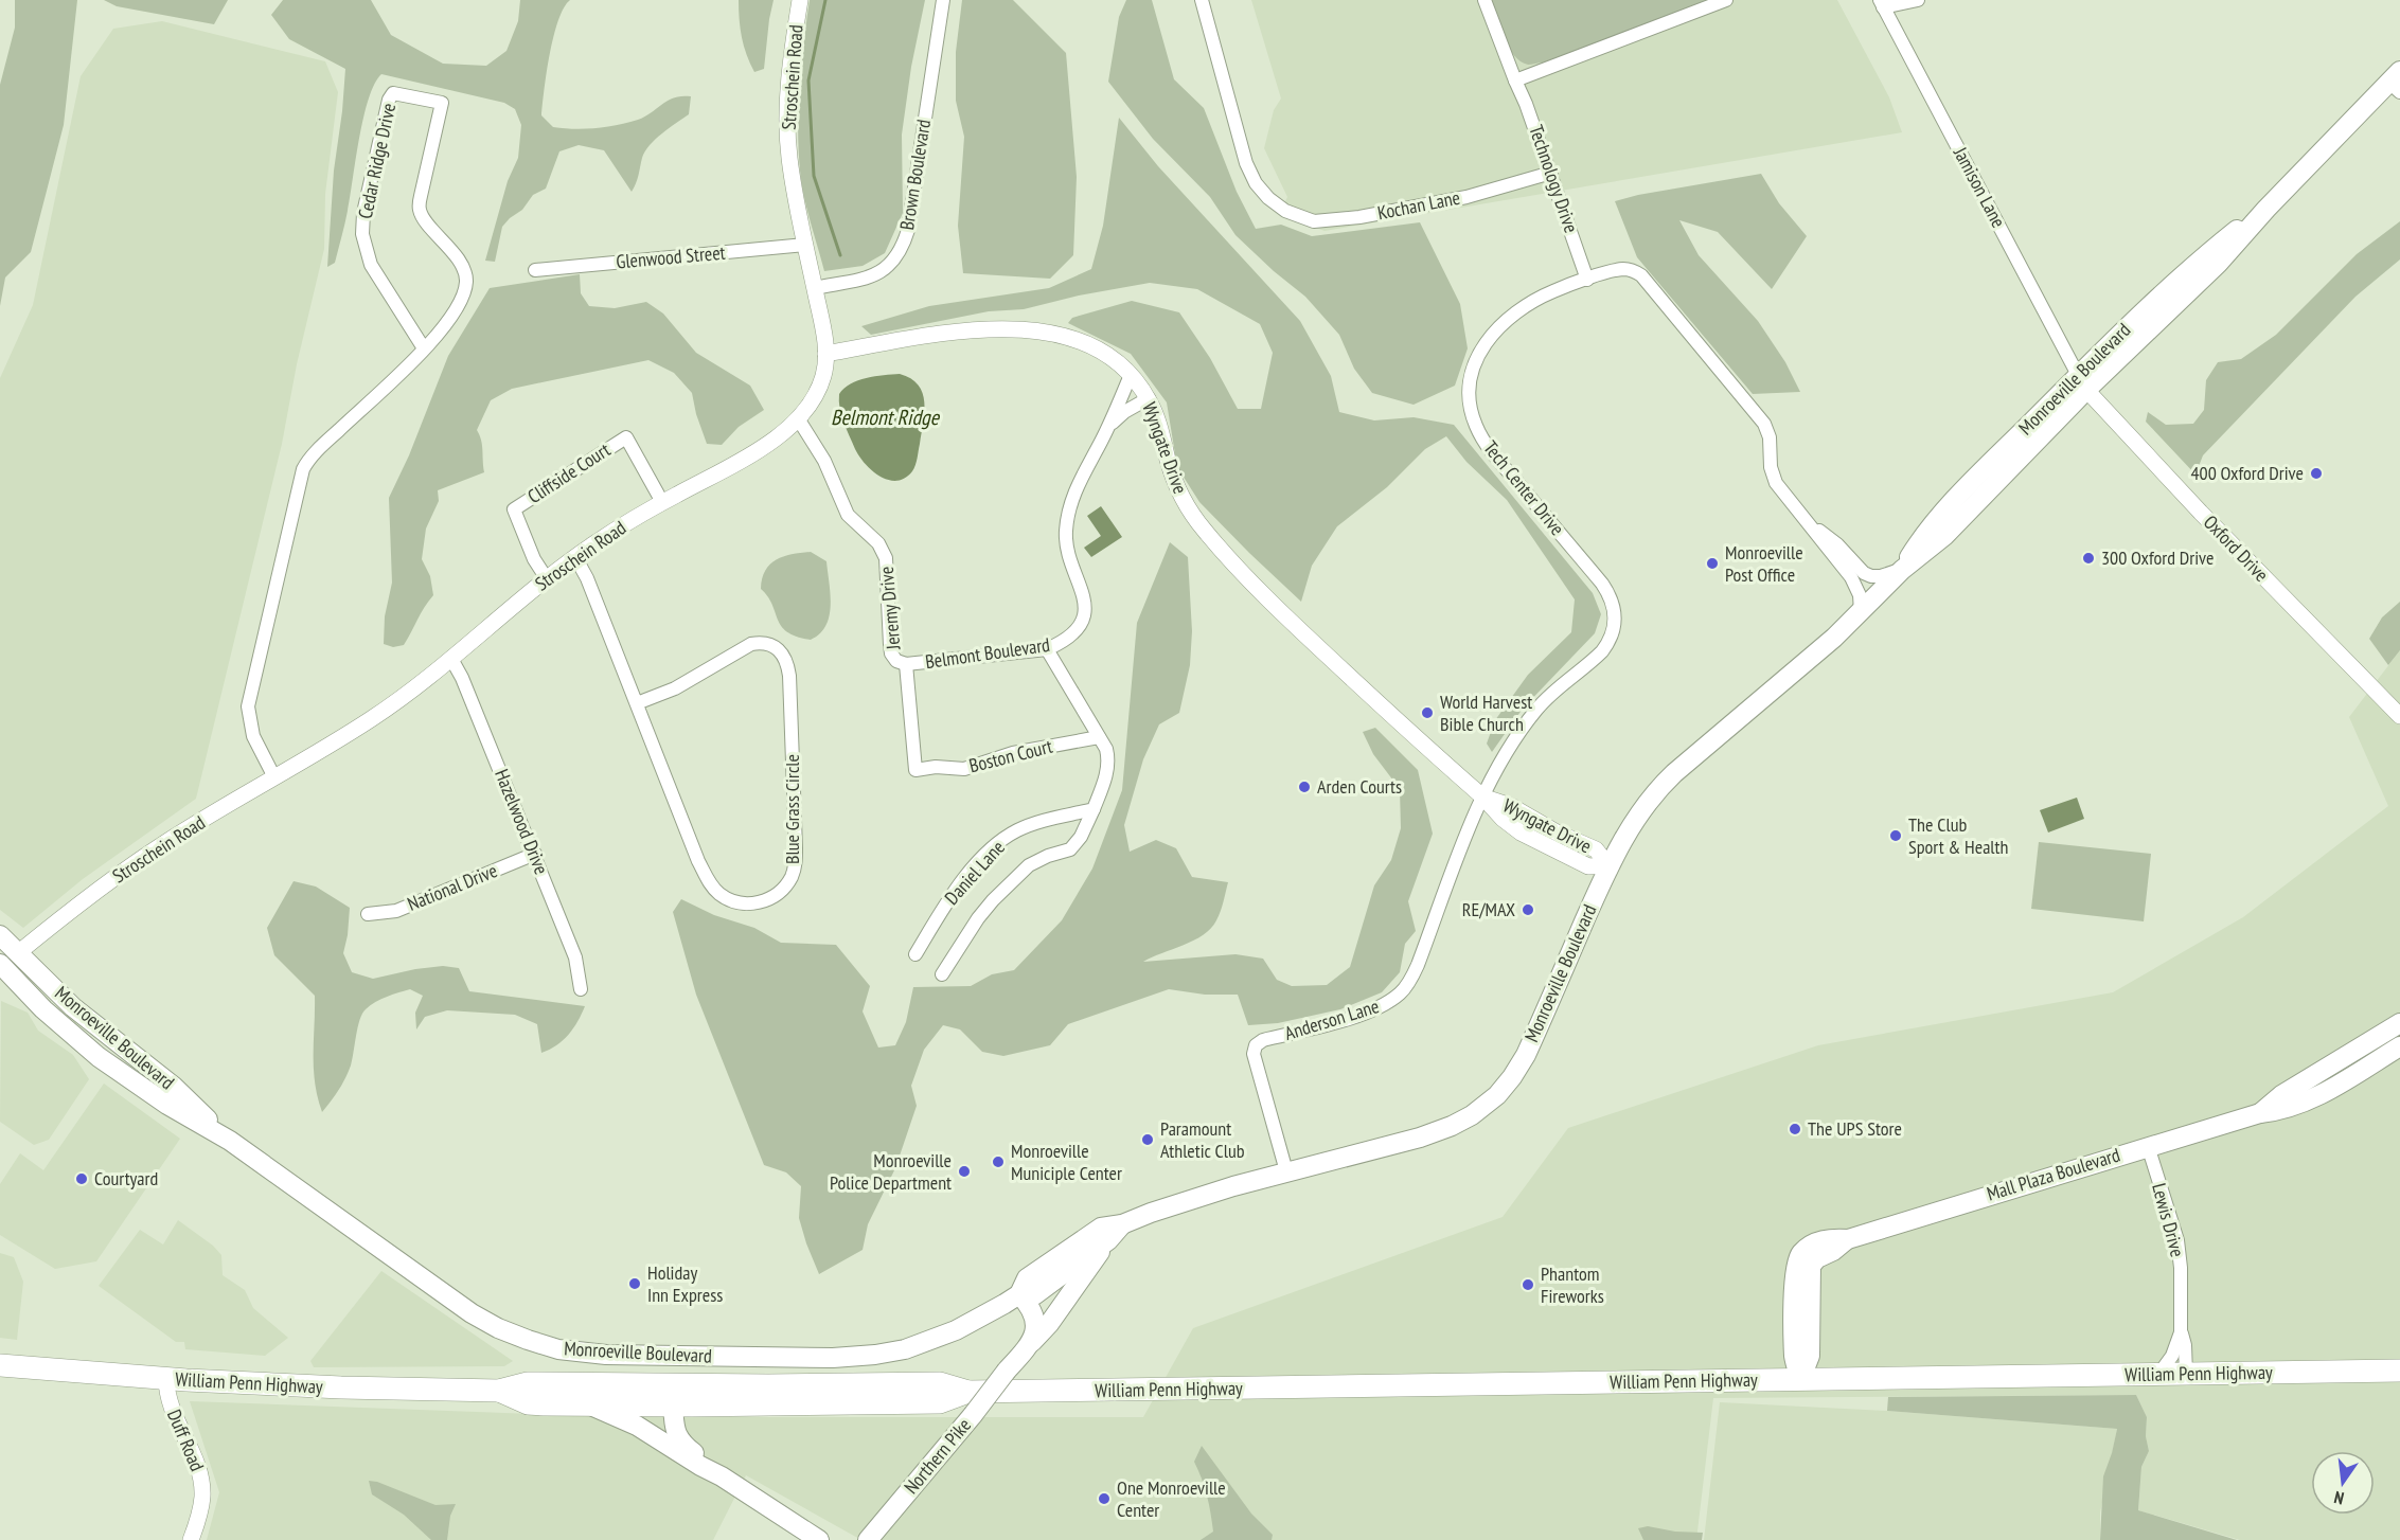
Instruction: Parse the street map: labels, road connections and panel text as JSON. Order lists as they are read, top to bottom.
{
  "streets": {
    "highway": ["William Penn Highway"],
    "main road": [
      "Stroschein Road",
      "Monroeville Boulevard",
      "Mall Plaza Boulevard",
      "Northern Pike"
    ],
    "street": [
      "Cedar Ridge Drive",
      "Brown Boulevard",
      "Technology Drive",
      "Jamison Lane",
      "Kochan Lane",
      "Glenwood Street",
      "Wyngate Drive",
      "Cliffside Court",
      "Tech Center Drive",
      "Oxford Drive",
      "Jeremy Drive",
      "Belmont Boulevard",
      "Boston Court",
      "Blue Grass Circle",
      "Hazelwood Drive",
      "Daniel Lane",
      "National Drive",
      "Anderson Lane",
      "Lewis Drive",
      "Duff Road"
    ]
  },
  "crossings": [
    ["Stroschein Road", "Cedar Ridge Drive"],
    ["Stroschein Road", "Brown Boulevard"],
    ["Stroschein Road", "Glenwood Street"],
    ["Stroschein Road", "Monroeville Boulevard"],
    ["Stroschein Road", "Wyngate Drive"],
    ["Stroschein Road", "Cliffside Court"],
    ["Stroschein Road", "Jeremy Drive"],
    ["Stroschein Road", "Blue Grass Circle"],
    ["Stroschein Road", "Hazelwood Drive"],
    ["Technology Drive", "Kochan Lane"],
    ["Technology Drive", "Tech Center Drive"],
    ["Jamison Lane", "Monroeville Boulevard"],
    ["Jamison Lane", "Oxford Drive"],
    ["Monroeville Boulevard", "Wyngate Drive"],
    ["Monroeville Boulevard", "Tech Center Drive"],
    ["Monroeville Boulevard", "Oxford Drive"],
    ["Monroeville Boulevard", "Anderson Lane"],
    ["Monroeville Boulevard", "Northern Pike"],
    ["Wyngate Drive", "Tech Center Drive"],
    ["Wyngate Drive", "Belmont Boulevard"],
    ["Wyngate Drive", "Anderson Lane"],
    ["Tech Center Drive", "Anderson Lane"],
    ["Jeremy Drive", "Belmont Boulevard"],
    ["Jeremy Drive", "Boston Court"],
    ["Belmont Boulevard", "Boston Court"],
    ["Belmont Boulevard", "Daniel Lane"],
    ["Boston Court", "Daniel Lane"],
    ["Hazelwood Drive", "National Drive"],
    ["Mall Plaza Boulevard", "Lewis Drive"],
    ["Mall Plaza Boulevard", "William Penn Highway"],
    ["Lewis Drive", "William Penn Highway"],
    ["William Penn Highway", "Duff Road"]
  ],
  "water": ["Belmont Ridge"],
  "places": [
    "400 Oxford Drive",
    "300 Oxford Drive",
    "Monroeville Post Office",
    "World Harvest Bible Church",
    "Arden Courts",
    "The Club Sport & Health",
    "RE/MAX",
    "The UPS Store",
    "Paramount Athletic Club",
    "Monroeville Municiple Center",
    "Monroeville Police Department",
    "Courtyard",
    "Holiday Inn Express",
    "Phantom Fireworks",
    "One Monroeville Center"
  ],
  "north": "bottom"
}
